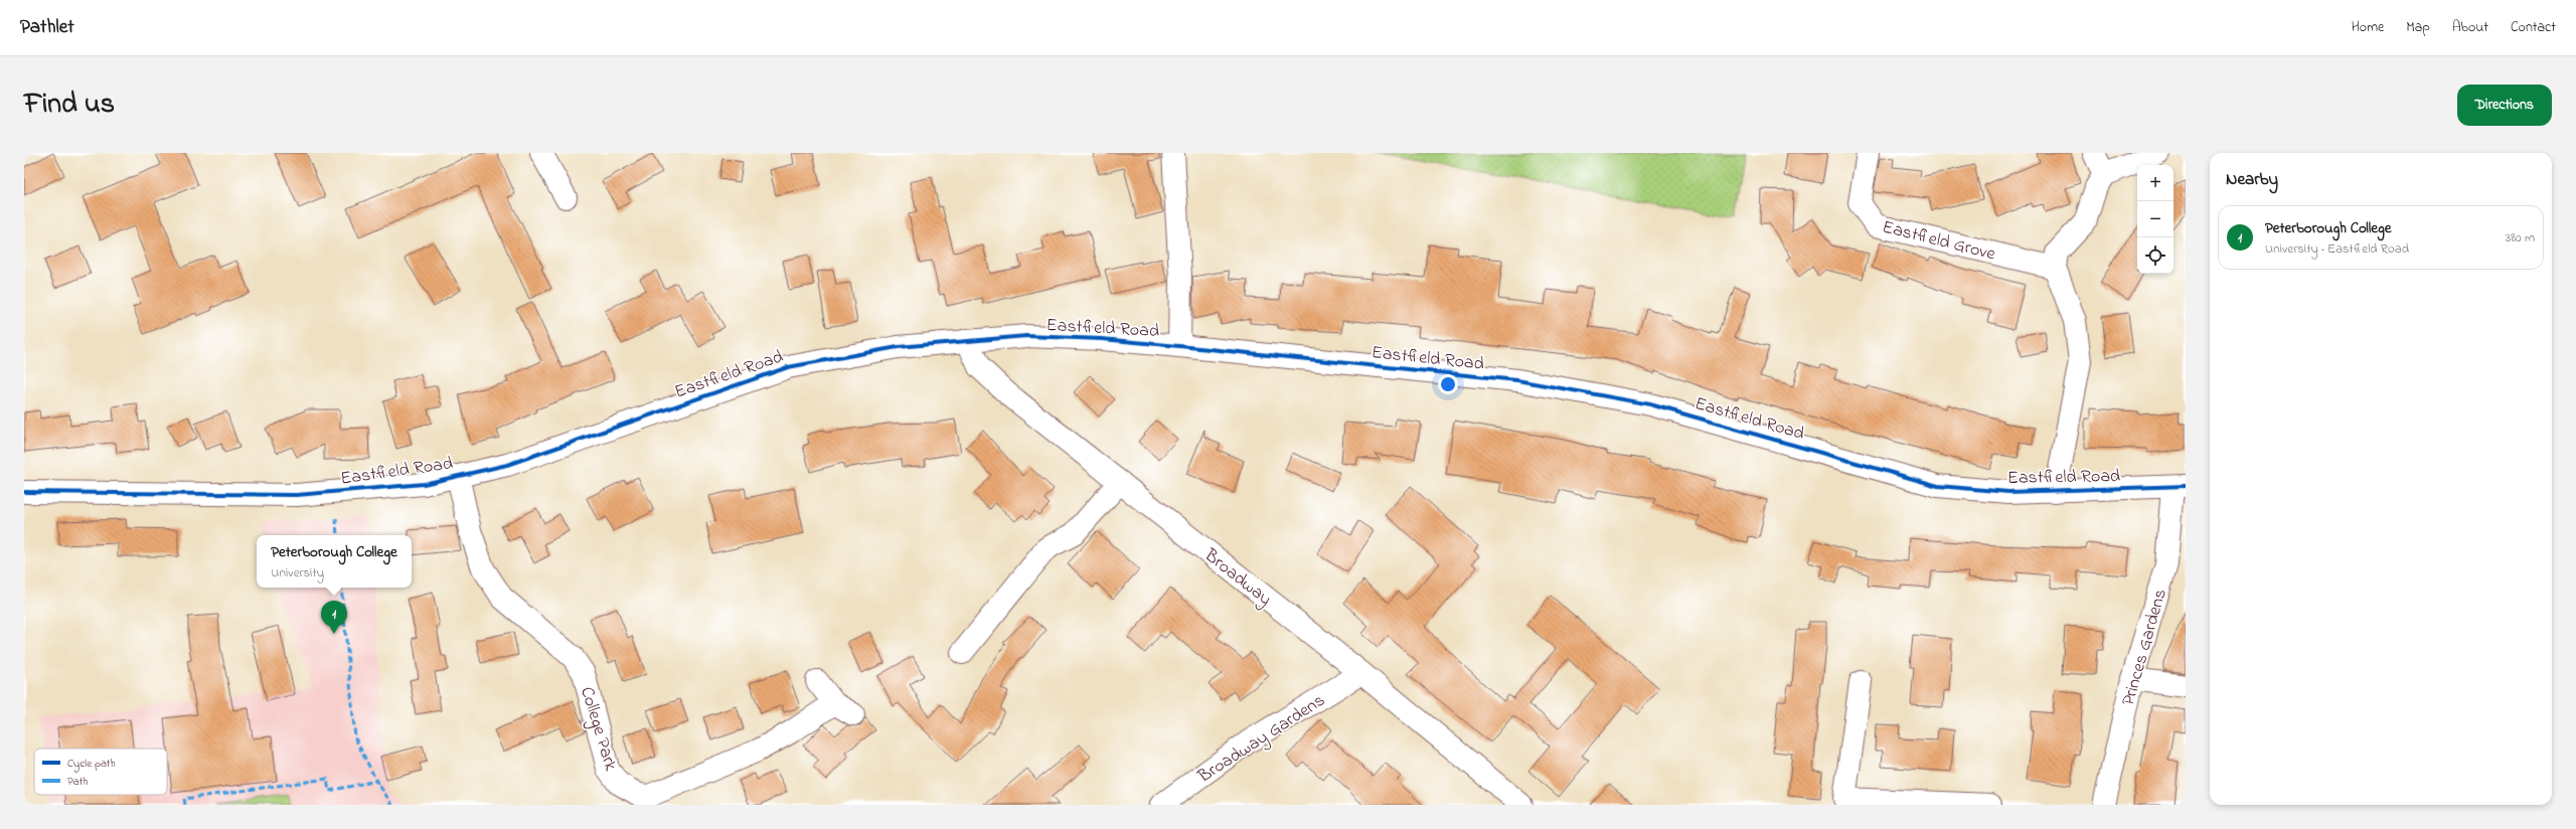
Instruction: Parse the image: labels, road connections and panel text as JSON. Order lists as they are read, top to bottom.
{
  "streets": {
    "street": [
      "Eastfield Grove",
      "Eastfield Road",
      "Broadway",
      "Princes Gardens",
      "College Park",
      "Broadway Gardens"
    ]
  },
  "crossings": [
    ["Eastfield Road", "Broadway"],
    ["Eastfield Road", "Princes Gardens"],
    ["Eastfield Road", "College Park"],
    ["Broadway", "Broadway Gardens"]
  ],
  "legend": ["Cycle path", "Path"],
  "page": {
    "header": "Pathlet",
    "nav": [
      "Home",
      "Map",
      "About",
      "Contact"
    ],
    "title": "Find us",
    "buttons": "Directions",
    "heading": "Nearby",
    "map_buttons": ["+", "−"],
    "list": [
      {
        "mark": "1",
        "name": "Peterborough College",
        "note": "University · Eastfield Road",
        "value": "380 m"
      }
    ],
    "popup": ["Peterborough College", "University"],
    "pins": "1"
  }
}
